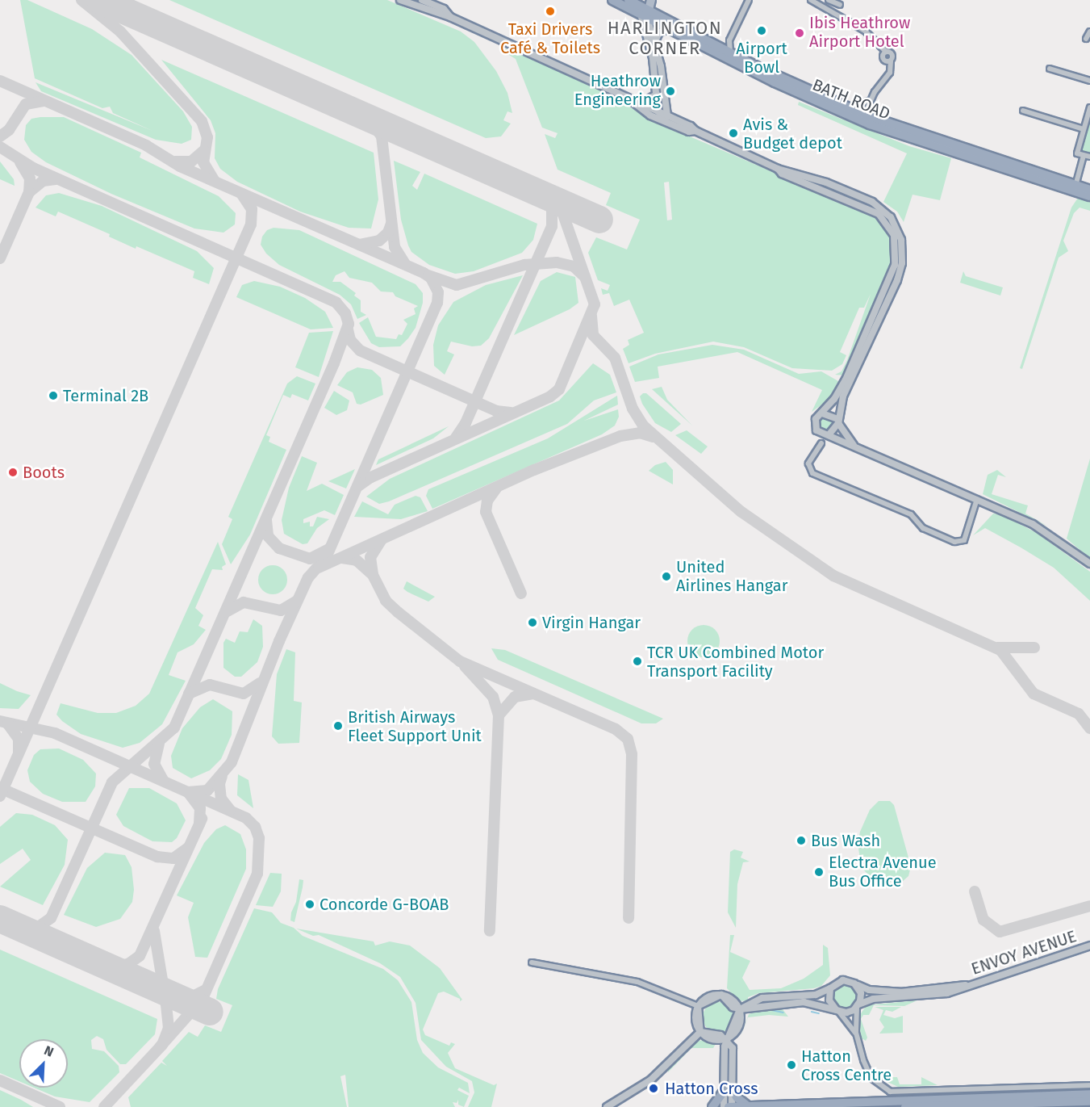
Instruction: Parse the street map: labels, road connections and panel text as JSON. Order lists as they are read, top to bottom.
{
  "streets": {
    "highway": ["BATH ROAD"],
    "street": ["ENVOY AVENUE"]
  },
  "districts": ["HARLINGTON CORNER"],
  "places": [
    "Taxi Drivers Café & Toilets",
    "Airport Bowl",
    "Ibis Heathrow Airport Hotel",
    "Heathrow Engineering",
    "Avis & Budget depot",
    "Terminal 2B",
    "Boots",
    "United Airlines Hangar",
    "Virgin Hangar",
    "TCR UK Combined Motor Transport Facility",
    "British Airways Fleet Support Unit",
    "Bus Wash",
    "Electra Avenue Bus Office",
    "Concorde G-BOAB",
    "Hatton Cross Centre",
    "Hatton Cross"
  ],
  "north": "top right"
}
